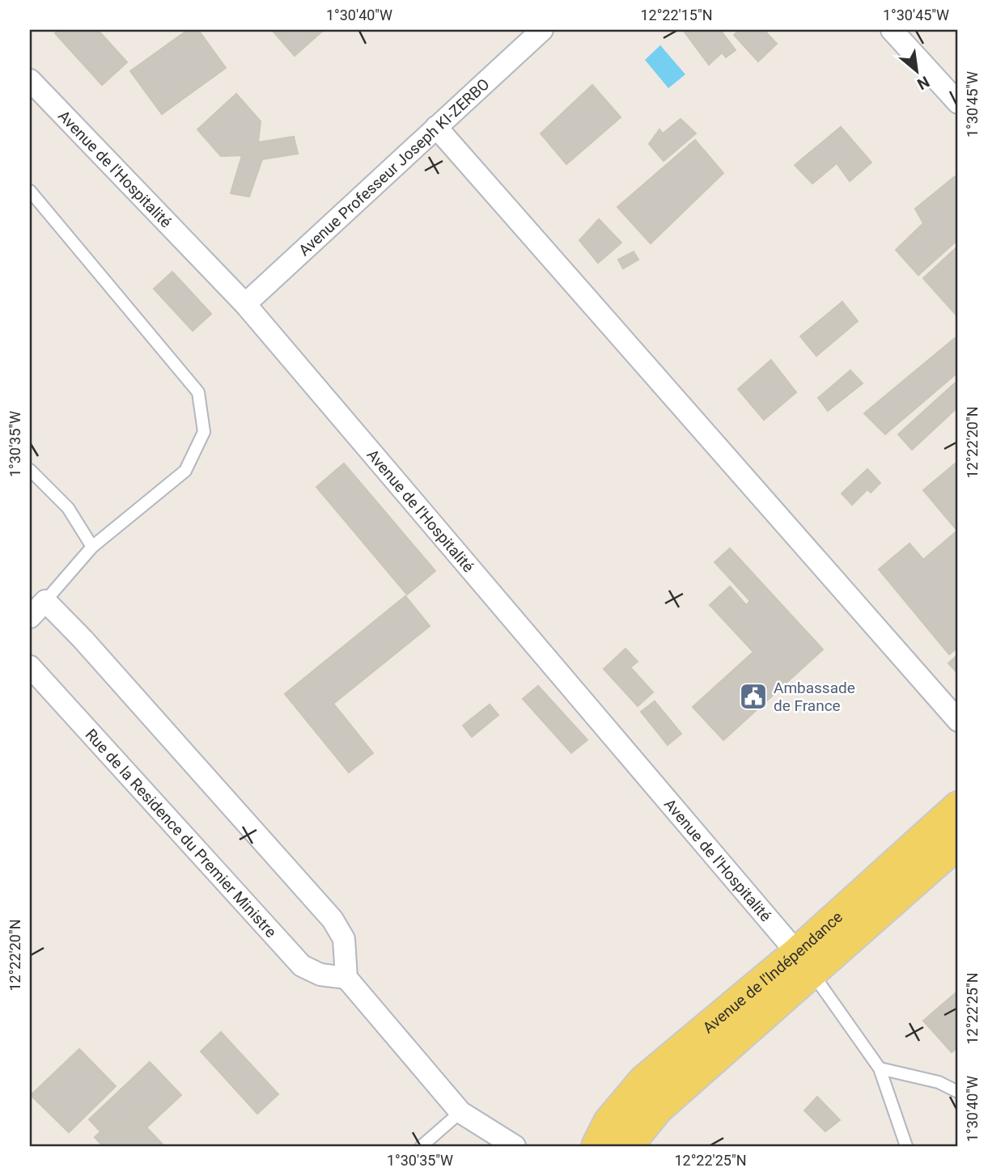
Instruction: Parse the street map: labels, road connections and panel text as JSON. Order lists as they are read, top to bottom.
{
  "streets": {
    "main road": ["Avenue de l'Indépendance"],
    "street": ["Avenue Professeur Joseph KI-ZERBO", "Avenue de l'Hospitalité", "Rue de la Residence du Premier Ministre"]
  },
  "crossings": [
    ["Avenue Professeur Joseph KI-ZERBO", "Avenue de l'Hospitalité"],
    ["Avenue de l'Hospitalité", "Avenue de l'Indépendance"]
  ],
  "places": {
    "public building": ["Ambassade de France"]
  },
  "north": "bottom right",
  "coordinates": [
    "1°30'40\"W",
    "12°22'15\"N",
    "1°30'45\"W",
    "12°22'20\"N",
    "1°30'35\"W",
    "12°22'25\"N"
  ]
}
